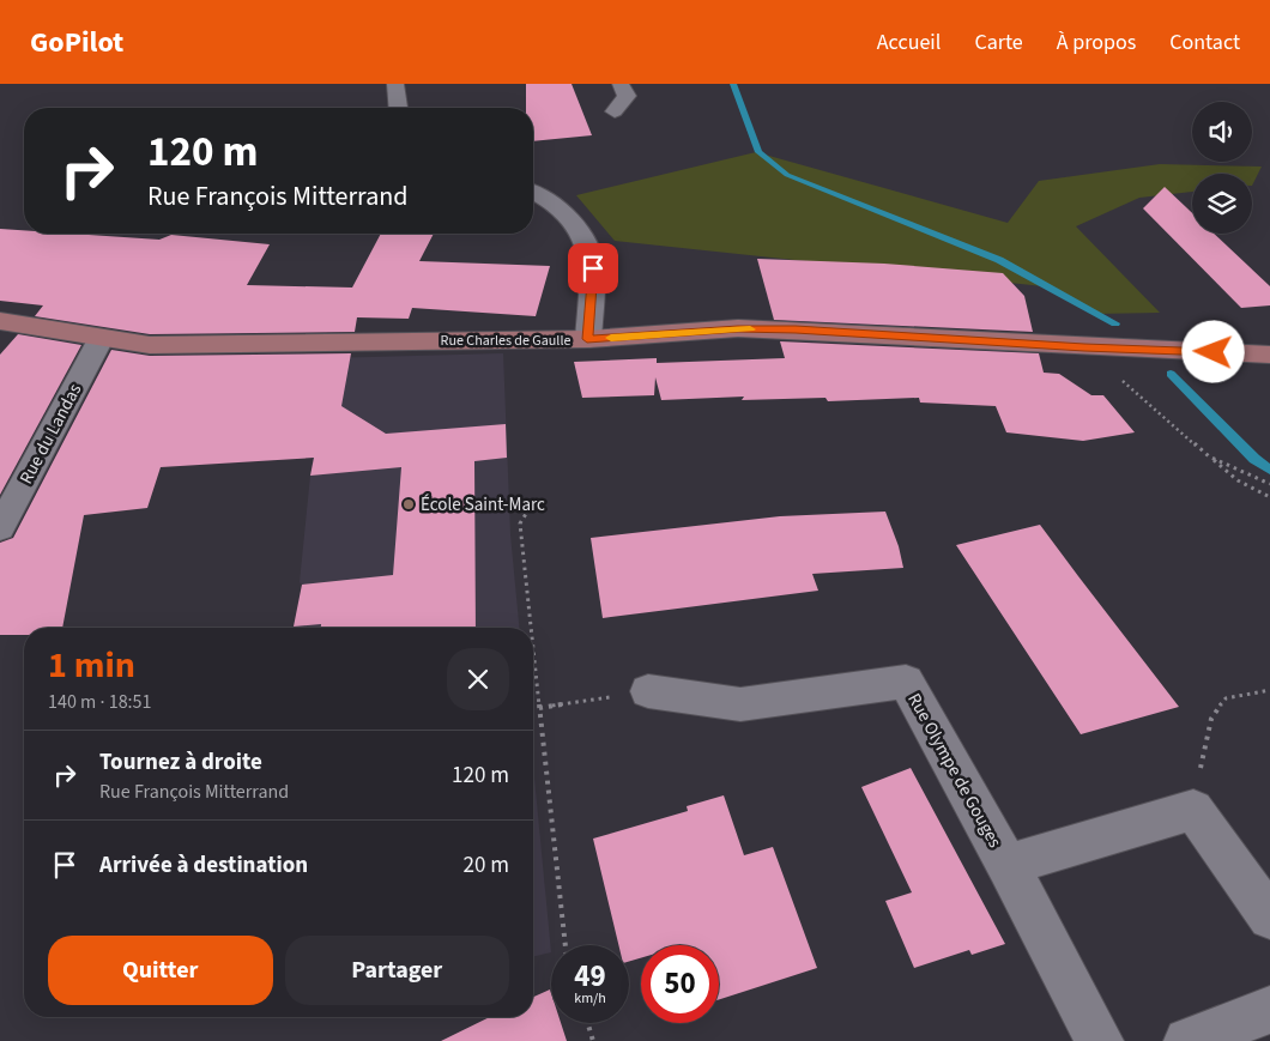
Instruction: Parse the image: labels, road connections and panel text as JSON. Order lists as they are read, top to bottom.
{
  "streets": {
    "main road": ["Rue Charles de Gaulle"],
    "street": ["Rue du Landas", "Rue Olympe de Gouges"]
  },
  "crossings": [
    ["Rue Charles de Gaulle", "Rue du Landas"]
  ],
  "places": ["École Saint-Marc"],
  "page": {
    "header": "GoPilot",
    "nav": [
      "Accueil",
      "Carte",
      "À propos",
      "Contact"
    ],
    "turn": ["120 m", "Rue François Mitterrand"],
    "heading": ["1 min", "140 m · 18:51"],
    "list": [
      {
        "name": "Tournez à droite",
        "note": "Rue François Mitterrand",
        "value": "120 m"
      },
      {
        "name": "Arrivée à destination",
        "value": "20 m"
      }
    ],
    "buttons": ["Quitter", "Partager"],
    "speed": "49 km/h",
    "limit": "50"
  }
}
